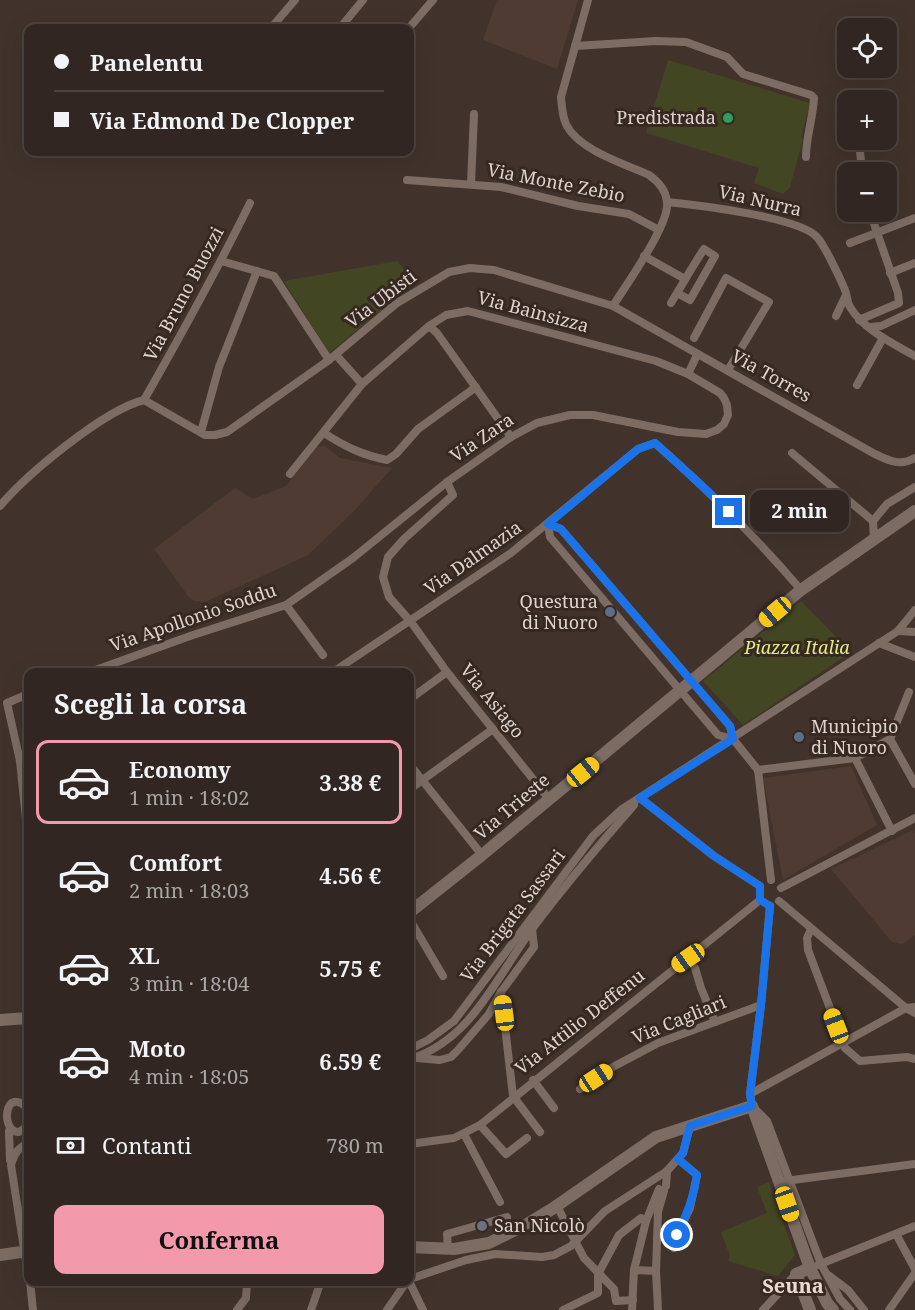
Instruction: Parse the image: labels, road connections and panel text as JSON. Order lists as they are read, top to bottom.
{
  "streets": {
    "main road": ["Via Trieste"],
    "street": [
      "Via Monte Zebio",
      "Via Nurra",
      "Via Bruno Buozzi",
      "Via Ubisti",
      "Via Bainsizza",
      "Via Torres",
      "Via Zara",
      "Via Dalmazia",
      "Via Apollonio Soddu",
      "Via Asiago",
      "Via Brigata Sassari",
      "Via Cagliari",
      "Via Attilio Deffenu"
    ]
  },
  "crossings": [
    ["Via Ubisti", "Via Torres"],
    ["Via Bainsizza", "Via Zara"],
    ["Via Zara", "Via Dalmazia"],
    ["Via Zara", "Via Apollonio Soddu"],
    ["Via Zara", "Via Asiago"],
    ["Via Dalmazia", "Via Asiago"],
    ["Via Asiago", "Via Trieste"]
  ],
  "districts": ["Seuna"],
  "parks": ["Piazza Italia"],
  "places": [
    "Predistrada",
    "Questura di Nuoro",
    "Municipio di Nuoro",
    "San Nicolò"
  ],
  "page": {
    "map_buttons": ["+", "−"],
    "banner": ["Panelentu", "Via Edmond De Clopper"],
    "bubble": "2 min",
    "heading": "Scegli la corsa",
    "list": [
      {
        "name": "Economy",
        "note": "1 min · 18:02",
        "value": "3.38 €"
      },
      {
        "name": "Comfort",
        "note": "2 min · 18:03",
        "value": "4.56 €"
      },
      {
        "name": "XL",
        "note": "3 min · 18:04",
        "value": "5.75 €"
      },
      {
        "name": "Moto",
        "note": "4 min · 18:05",
        "value": "6.59 €"
      }
    ],
    "pay": ["Contanti", "780 m"],
    "buttons": "Conferma"
  }
}
